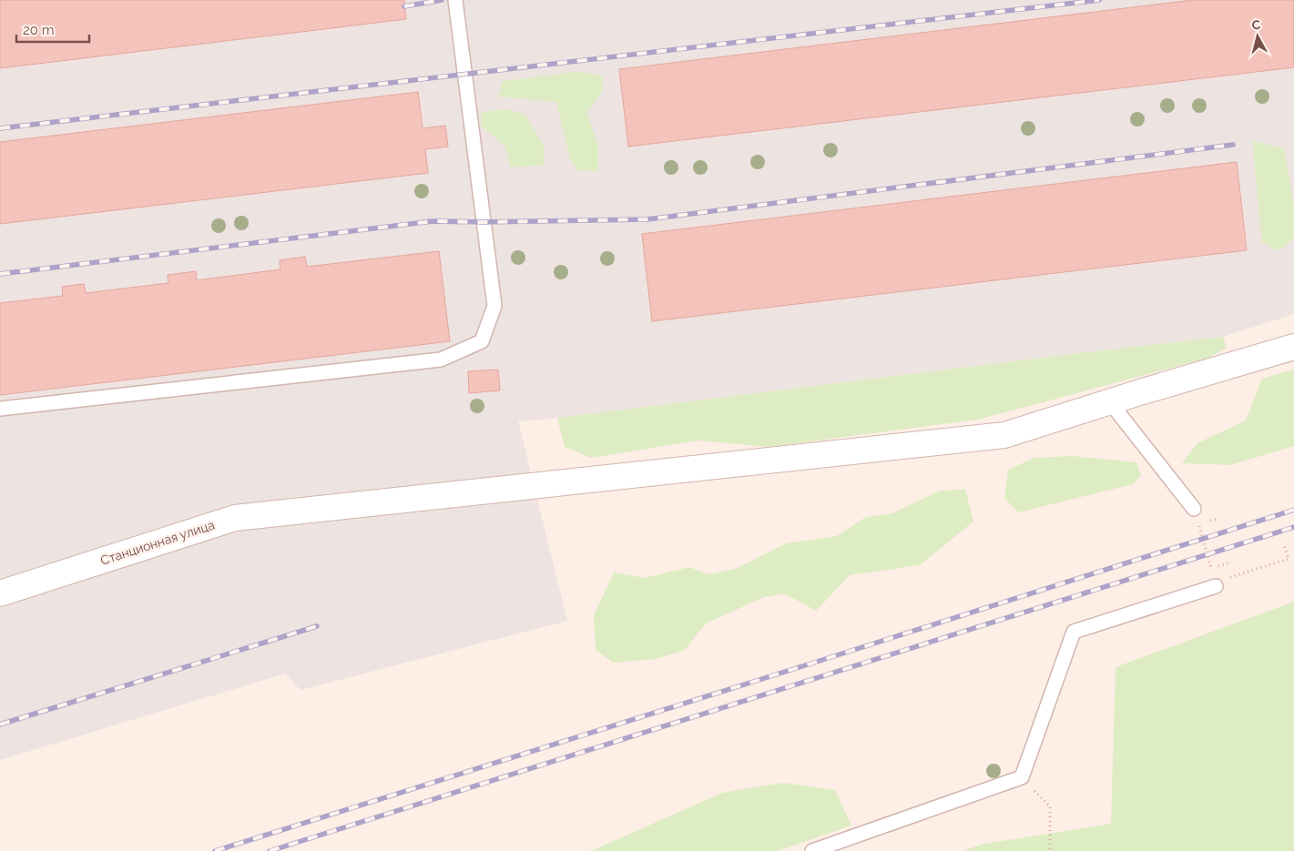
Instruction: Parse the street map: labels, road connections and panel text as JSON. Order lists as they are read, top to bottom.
{
  "streets": {
    "street": ["Станционная улица"]
  },
  "scale_bar": "20 m",
  "north": "top"
}
